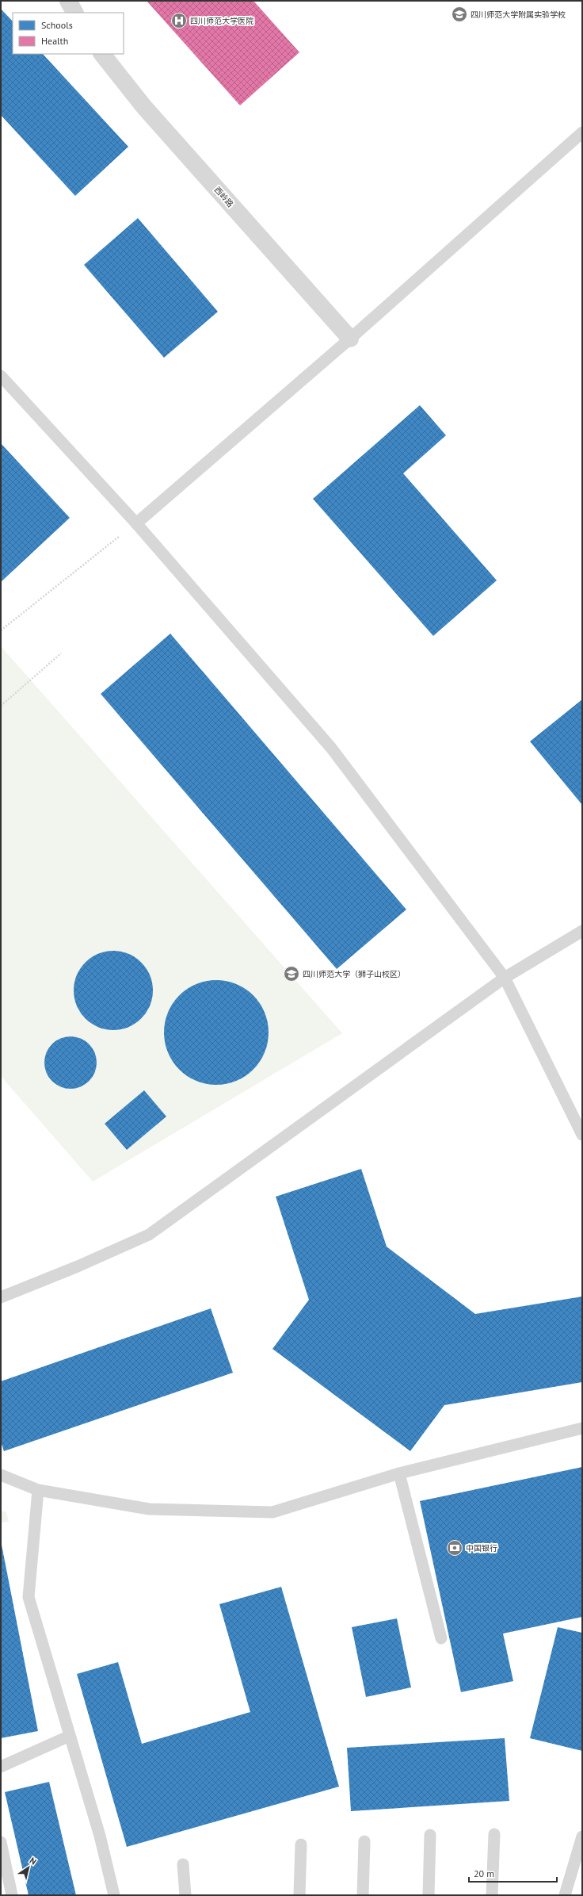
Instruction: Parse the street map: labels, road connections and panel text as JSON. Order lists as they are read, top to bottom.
{
  "streets": {
    "street": ["西岭路"]
  },
  "places": {
    "school or university": ["四川师范大学附属实验学校", "四川师范大学（狮子山校区）"],
    "hospital": ["四川师范大学医院"],
    "bank": ["中国银行"]
  },
  "legend": ["Schools", "Health"],
  "scale_bar": "20 m",
  "north": "top right"
}
